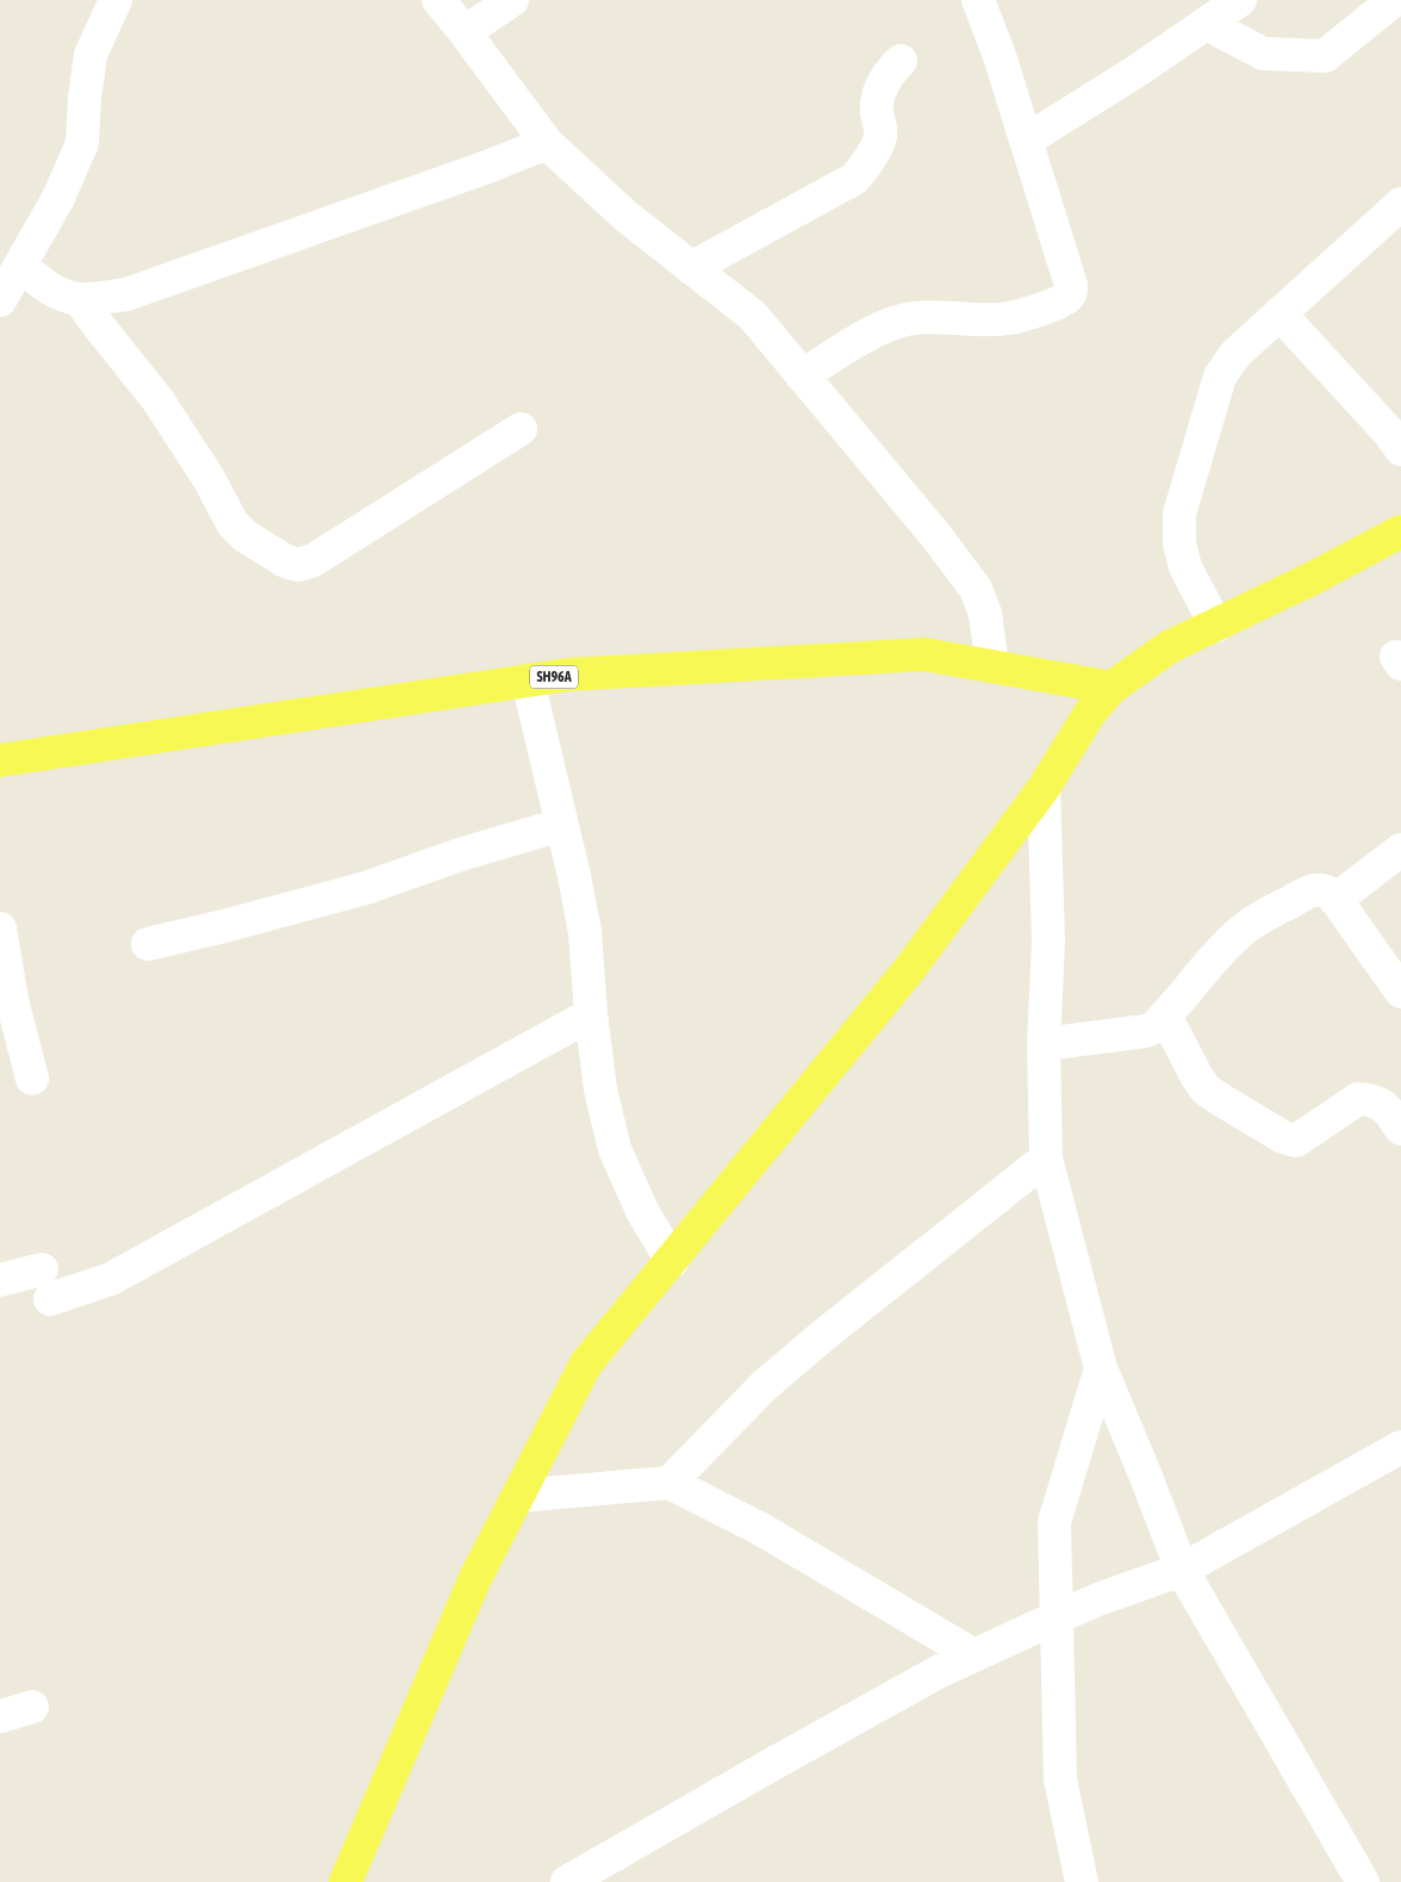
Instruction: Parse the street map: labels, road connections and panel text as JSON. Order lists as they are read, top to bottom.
{
  "streets": {
    "main road": ["SH96A"]
  }
}
